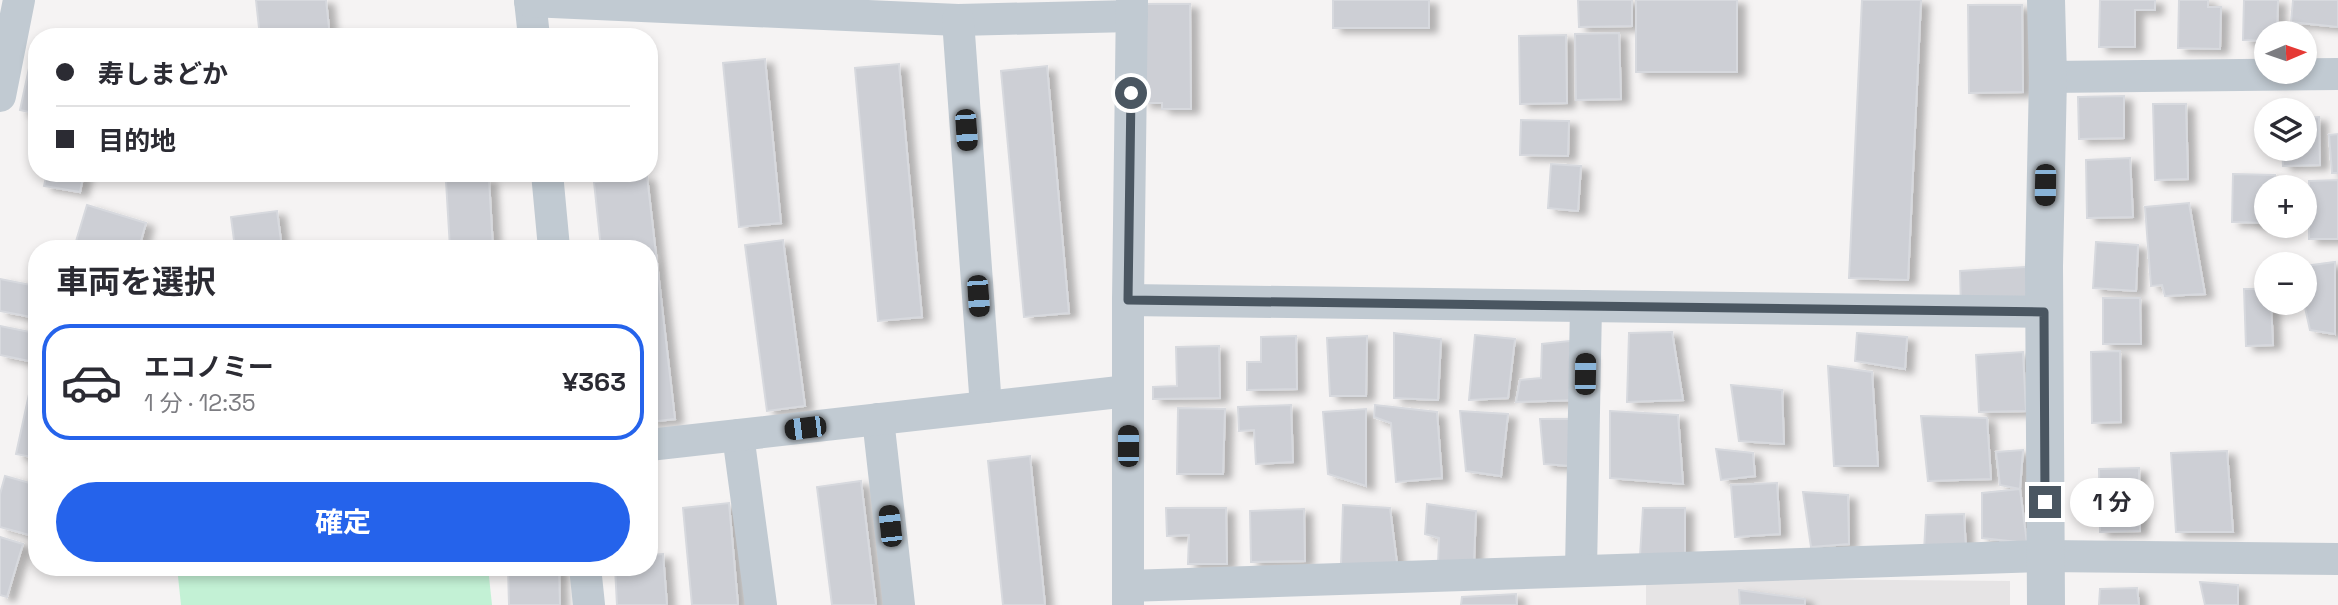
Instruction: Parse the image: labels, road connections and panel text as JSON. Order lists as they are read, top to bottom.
{
  "north": "right",
  "page": {
    "map_buttons": ["+", "−"],
    "banner": ["寿しまどか", "目的地"],
    "heading": "車両を選択",
    "list": [
      {
        "name": "エコノミー",
        "note": "1 分 · 12:35",
        "value": "¥363"
      }
    ],
    "buttons": "確定",
    "bubble": "1 分"
  }
}
